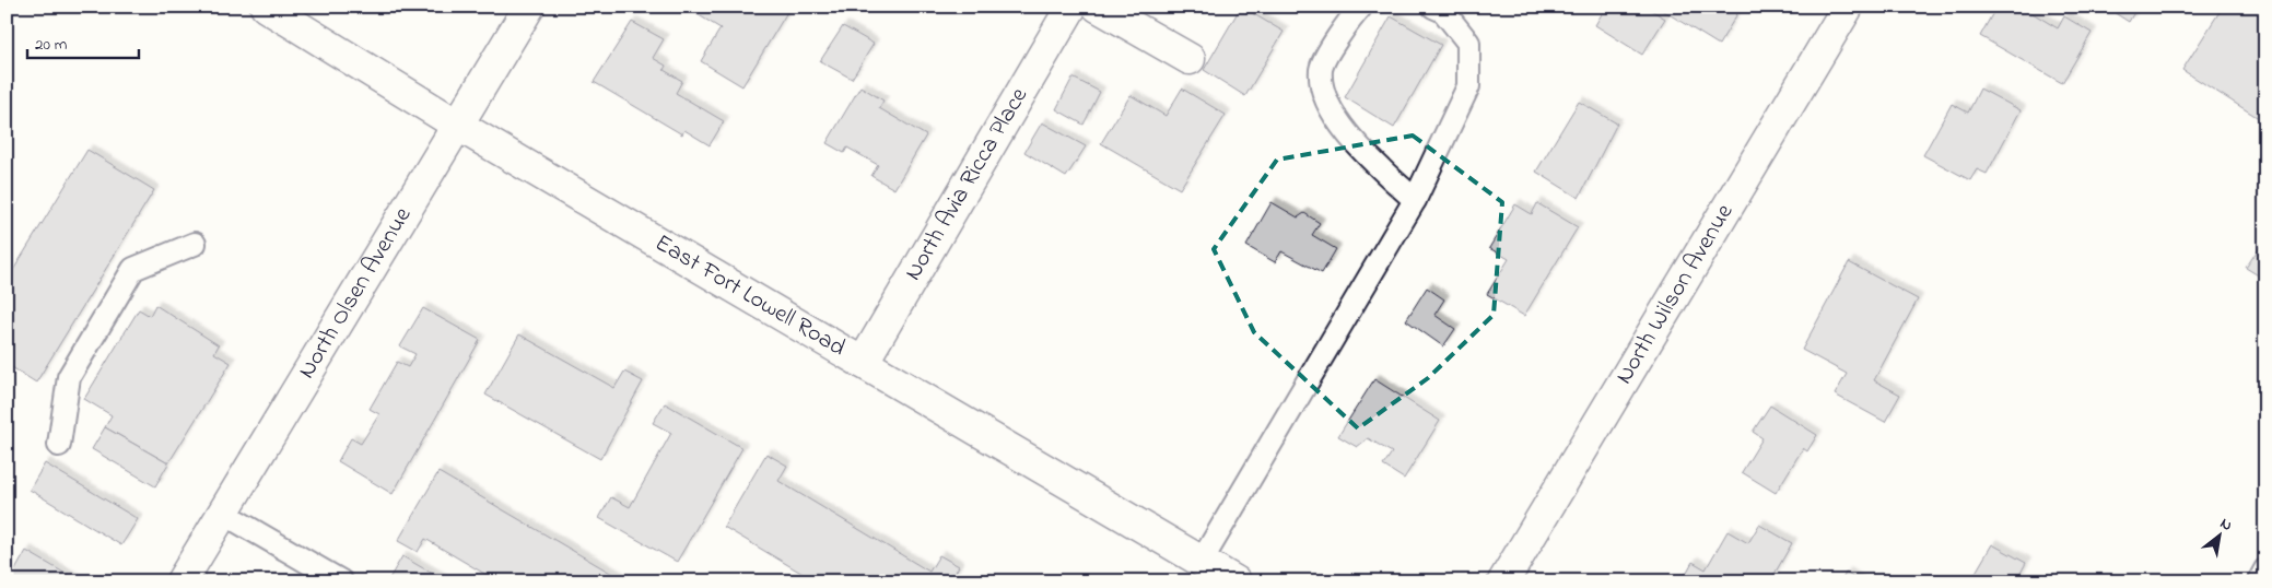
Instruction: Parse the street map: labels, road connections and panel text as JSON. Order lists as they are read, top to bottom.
{
  "streets": {
    "street": [
      "North Avia Ricca Place",
      "North Olsen Avenue",
      "North Wilson Avenue",
      "East Fort Lowell Road"
    ]
  },
  "crossings": [
    ["North Avia Ricca Place", "East Fort Lowell Road"],
    ["North Olsen Avenue", "East Fort Lowell Road"]
  ],
  "scale_bar": "20 m",
  "north": "top right"
}
